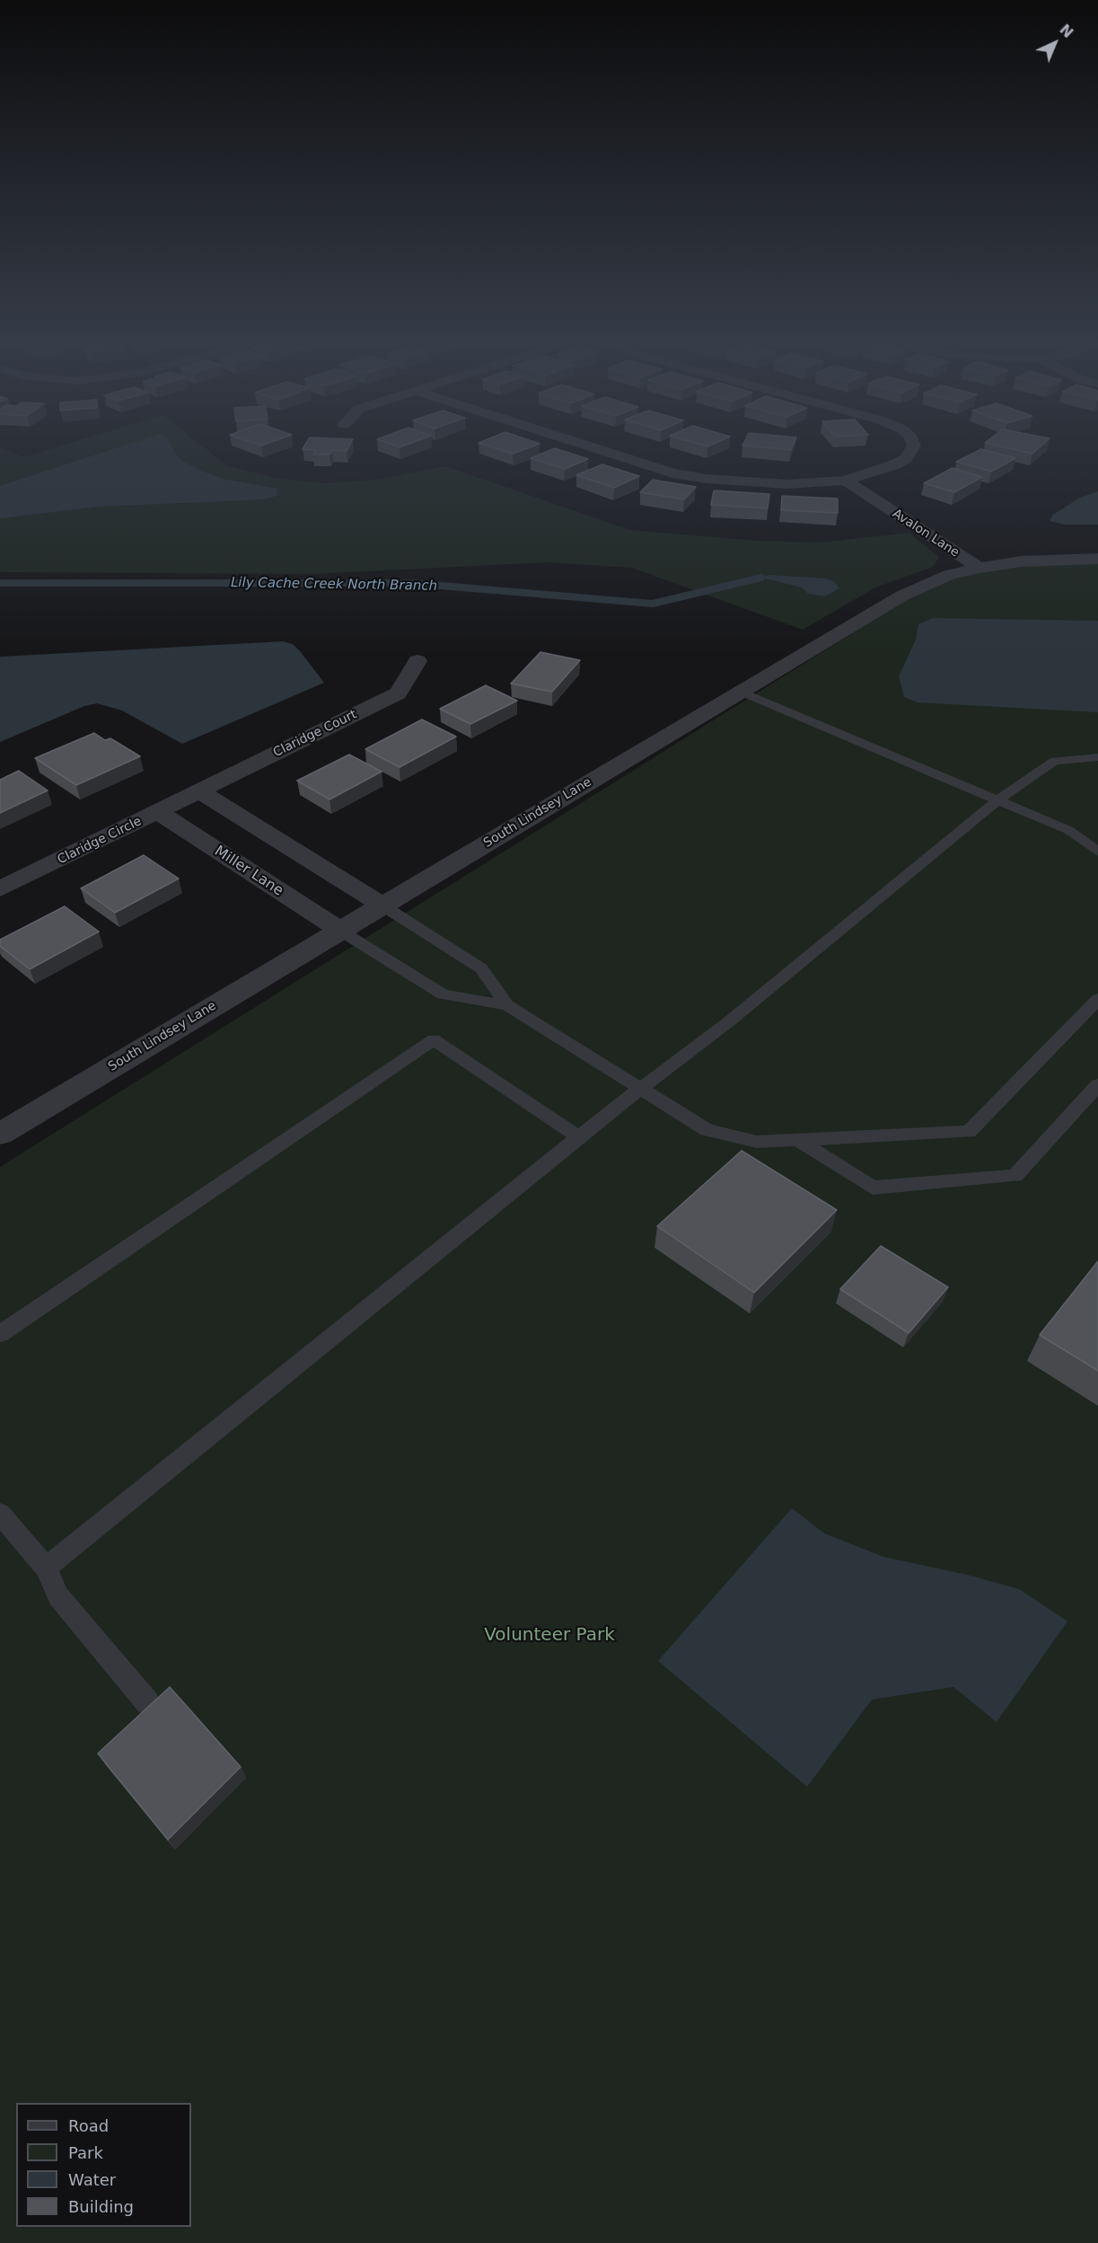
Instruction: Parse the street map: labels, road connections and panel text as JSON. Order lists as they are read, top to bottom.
{
  "streets": {
    "street": [
      "Avalon Lane",
      "Claridge Court",
      "South Lindsey Lane",
      "Claridge Circle",
      "Miller Lane"
    ]
  },
  "crossings": [
    ["Avalon Lane", "South Lindsey Lane"],
    ["Claridge Court", "Claridge Circle"],
    ["South Lindsey Lane", "Miller Lane"],
    ["Claridge Circle", "Miller Lane"]
  ],
  "water": ["Lily Cache Creek North Branch"],
  "parks": ["Volunteer Park"],
  "legend": [
    "Road",
    "Park",
    "Water",
    "Building"
  ],
  "north": "top right"
}
